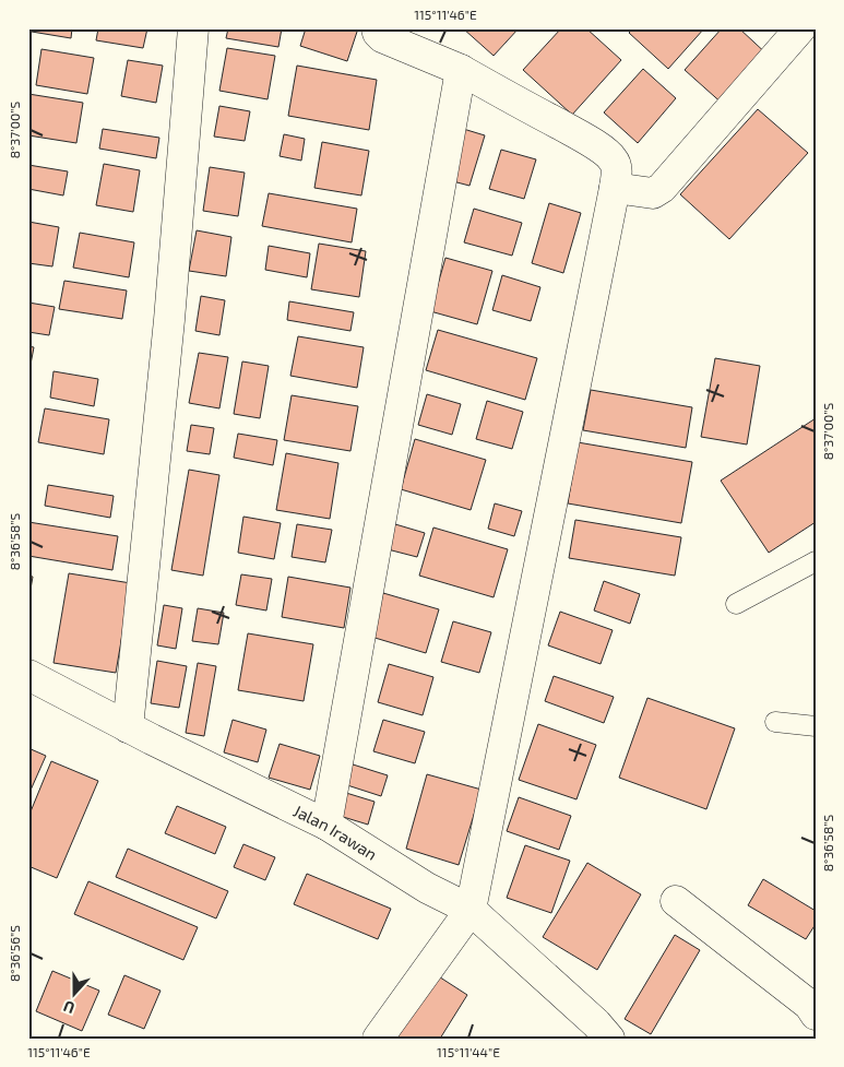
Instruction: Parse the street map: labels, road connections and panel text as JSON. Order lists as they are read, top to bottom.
{
  "streets": {
    "street": ["Jalan Irawan"]
  },
  "north": "bottom",
  "coordinates": [
    "115°11'46\"E",
    "8°37'00\"S",
    "8°36'58\"S",
    "8°36'56\"S",
    "115°11'44\"E"
  ]
}
